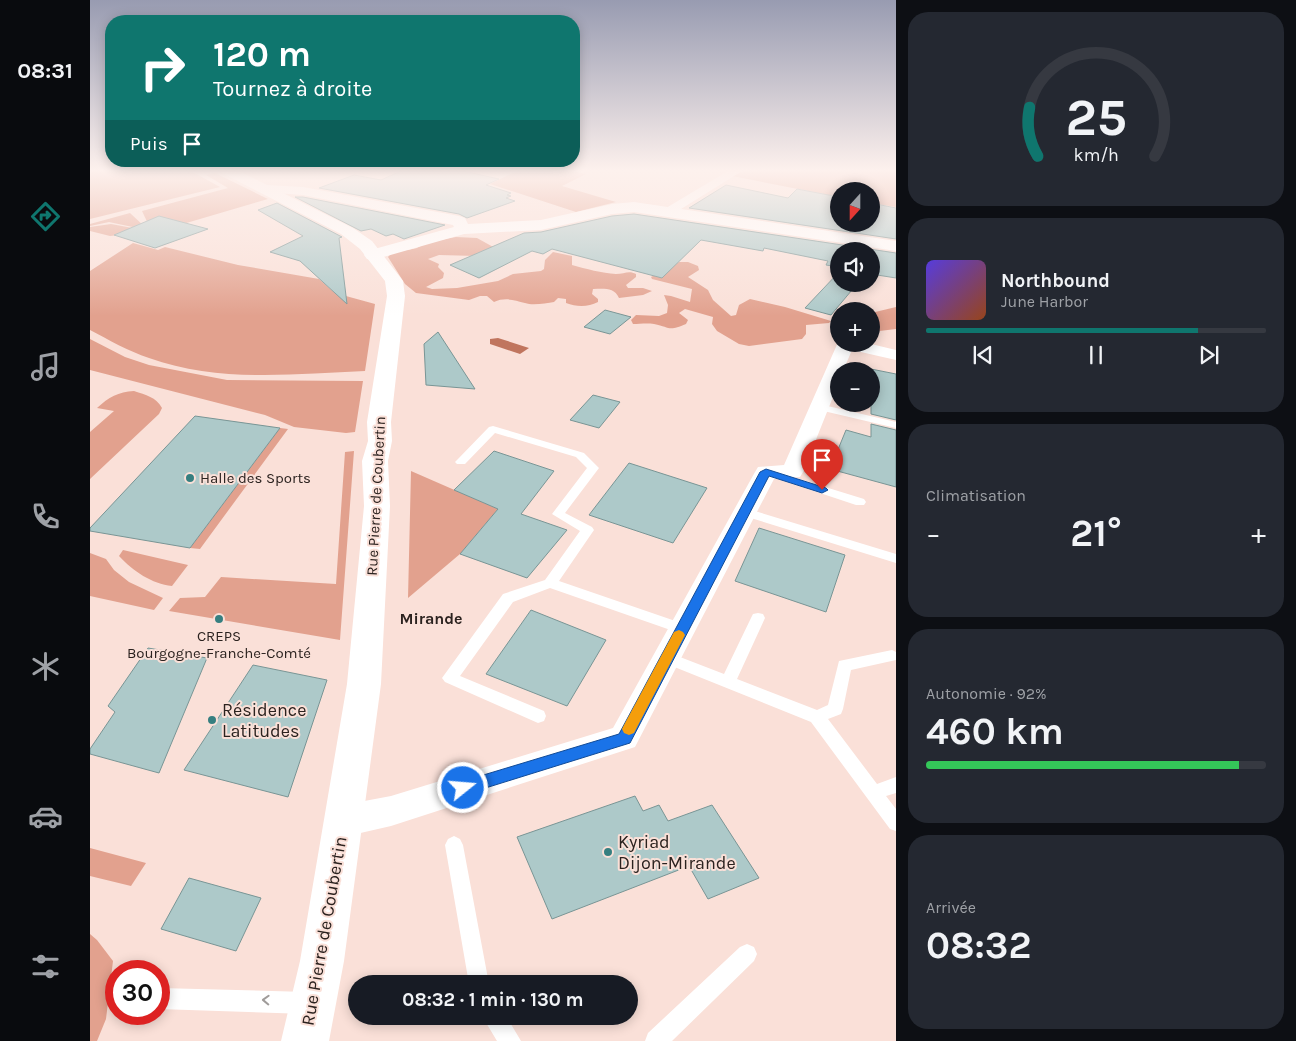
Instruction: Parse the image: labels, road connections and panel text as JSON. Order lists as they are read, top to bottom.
{
  "streets": {
    "main road": ["Rue Pierre de Coubertin"]
  },
  "districts": ["Mirande"],
  "places": [
    "Halle des Sports",
    "CREPS Bourgogne-Franche-Comté",
    "Résidence Latitudes",
    "Kyriad Dijon-Mirande"
  ],
  "north": "bottom",
  "page": {
    "tabs": "08:31",
    "turn": ["120 m", "Tournez à droite"],
    "then": "Puis",
    "map_buttons": ["+", "−"],
    "song": ["Northbound", "June Harbor"],
    "tile": [
      "Climatisation",
      ["Autonomie · 92%", "460 km"],
      ["Arrivée", "08:32"]
    ],
    "heat": ["−", "21°", "+"],
    "limit": "30",
    "trip": "08:32 · 1 min · 130 m",
    "gauge": ["25", "km/h"]
  }
}
